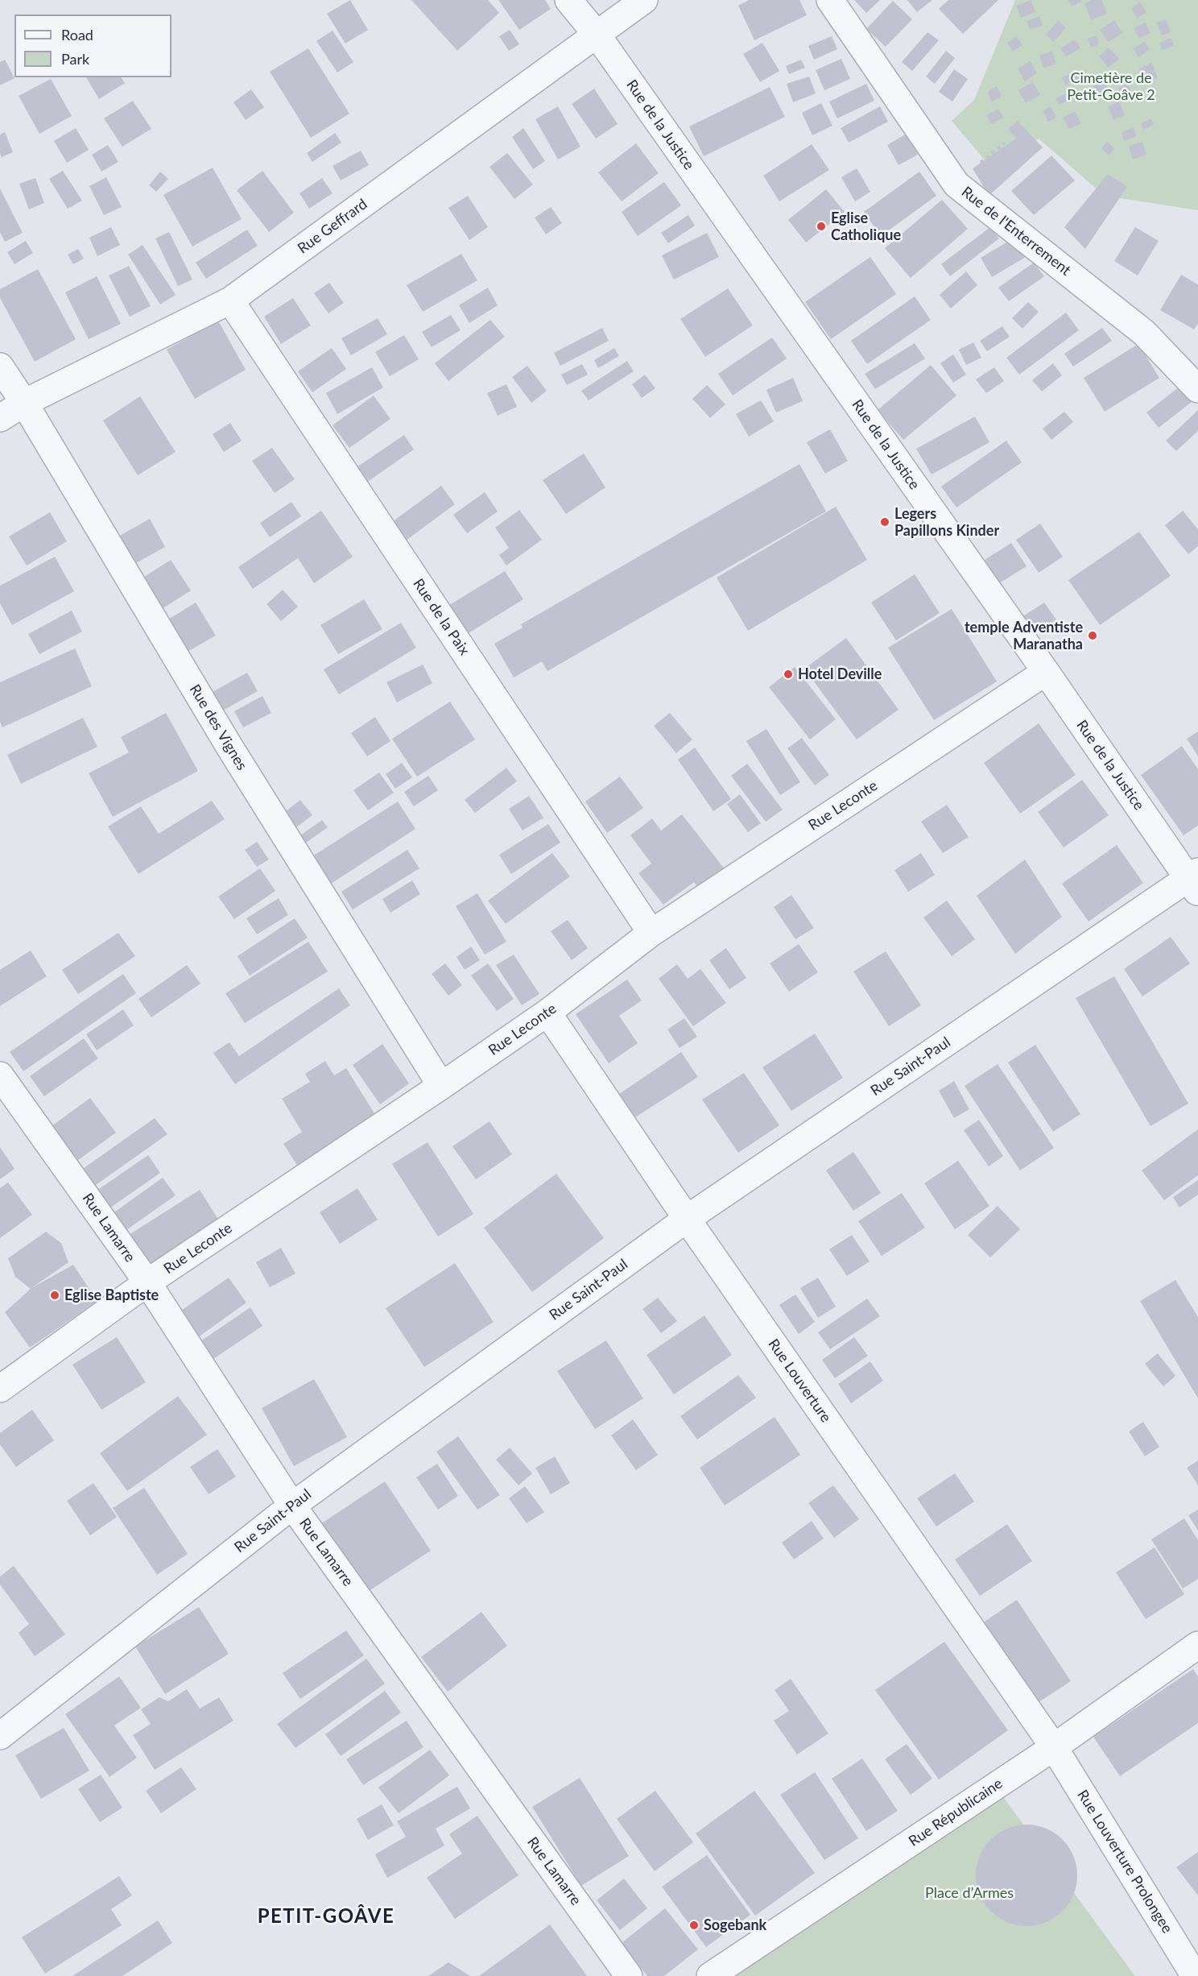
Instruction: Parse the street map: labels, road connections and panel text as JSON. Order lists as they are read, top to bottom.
{
  "streets": {
    "street": [
      "Rue de la Justice",
      "Rue Geffrard",
      "Rue de l'Enterrement",
      "Rue de la Paix",
      "Rue des Vignes",
      "Rue Leconte",
      "Rue Saint-Paul",
      "Rue Lamarre",
      "Rue Louverture",
      "Rue Républicaine",
      "Rue Louverture Prolongee"
    ]
  },
  "crossings": [
    ["Rue de la Justice", "Rue Geffrard"],
    ["Rue de la Justice", "Rue Leconte"],
    ["Rue de la Justice", "Rue Saint-Paul"],
    ["Rue Geffrard", "Rue de la Paix"],
    ["Rue Geffrard", "Rue des Vignes"],
    ["Rue de la Paix", "Rue Leconte"],
    ["Rue des Vignes", "Rue Leconte"],
    ["Rue Leconte", "Rue Lamarre"],
    ["Rue Leconte", "Rue Louverture"],
    ["Rue Saint-Paul", "Rue Lamarre"],
    ["Rue Saint-Paul", "Rue Louverture"],
    ["Rue Louverture", "Rue Républicaine"],
    ["Rue Louverture", "Rue Louverture Prolongee"],
    ["Rue Républicaine", "Rue Louverture Prolongee"]
  ],
  "districts": ["PETIT-GOÂVE"],
  "parks": ["Cimetière de Petit-Goâve 2", "Place d’Armes"],
  "places": [
    "Eglise Catholique",
    "Legers Papillons Kinder",
    "temple Adventiste Maranatha",
    "Hotel Deville",
    "Eglise Baptiste",
    "Sogebank"
  ],
  "legend": ["Road", "Park"]
}
